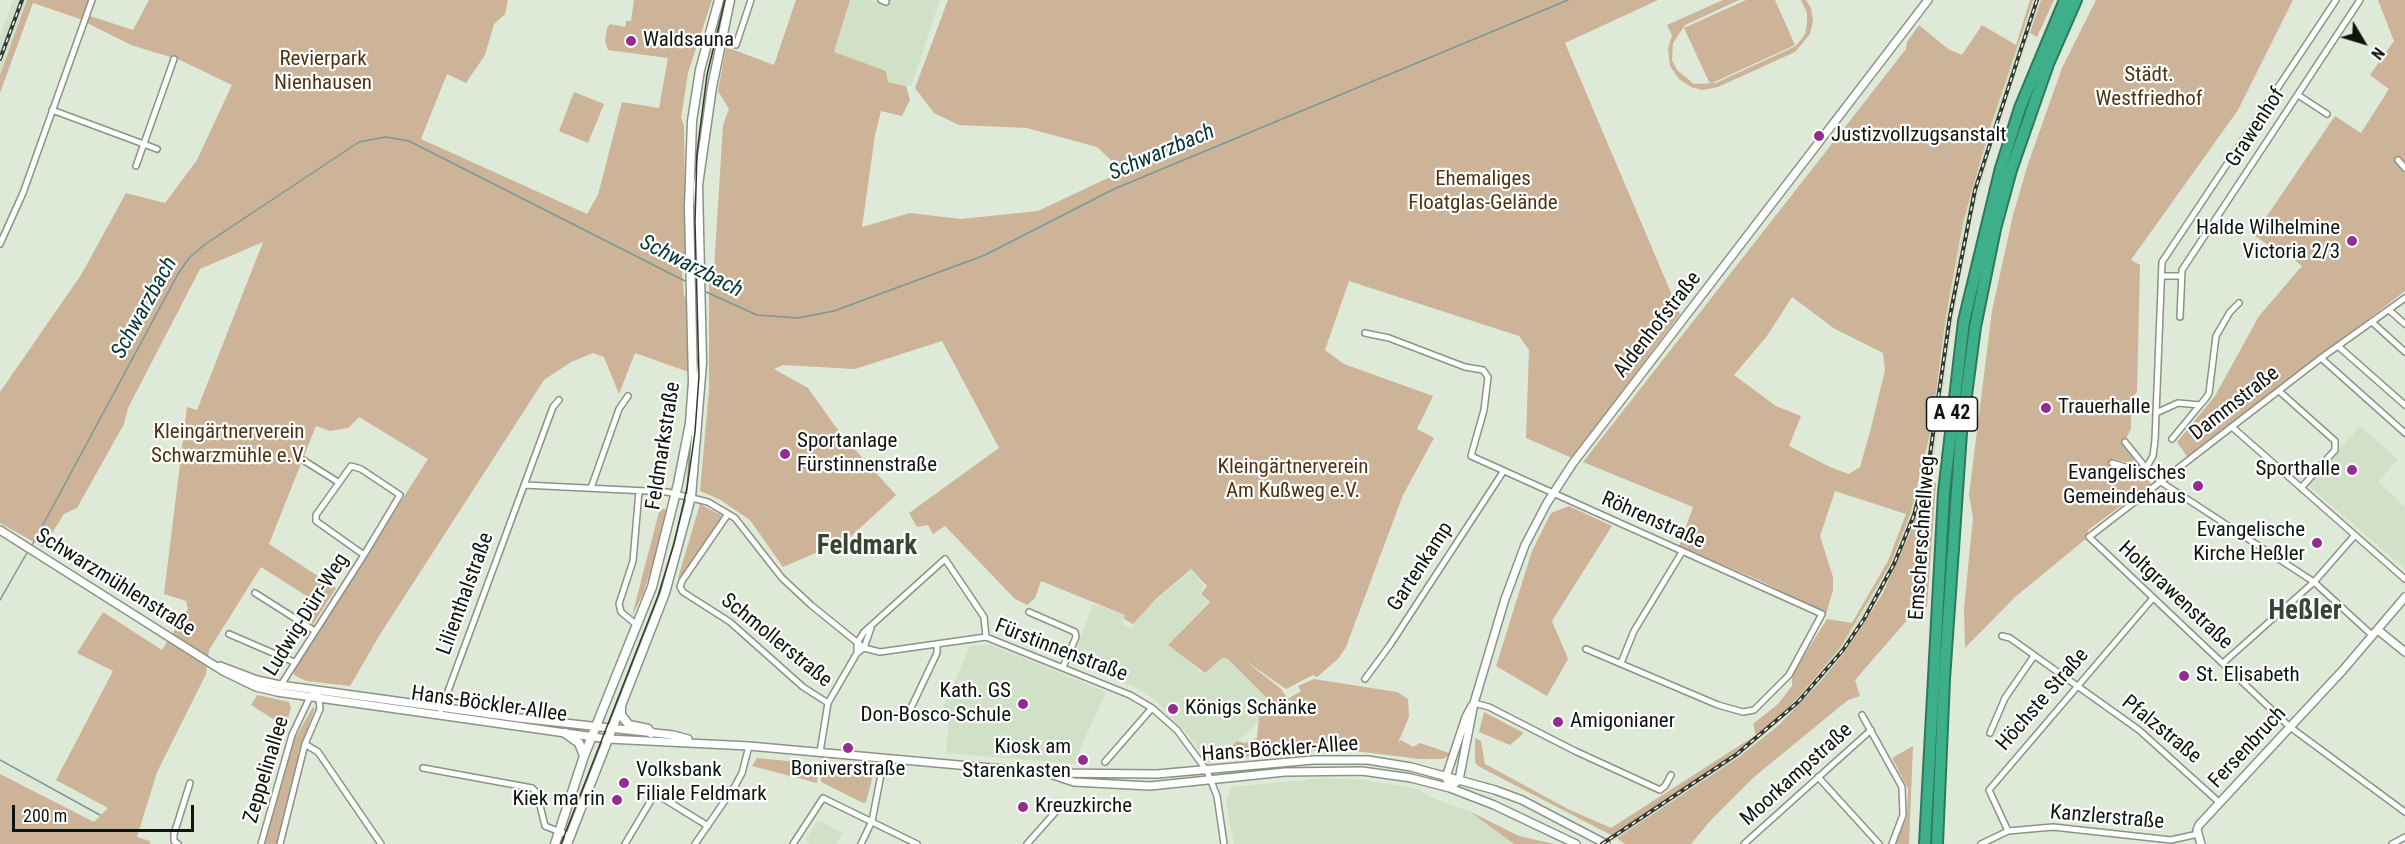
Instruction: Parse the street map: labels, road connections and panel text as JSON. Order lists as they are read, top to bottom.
{
  "streets": {
    "highway": ["A 42", "Emscherschnellweg"],
    "main road": ["Feldmarkstraße"],
    "street": [
      "Grawenhof",
      "Aldenhofstraße",
      "Dammstraße",
      "Röhrenstraße",
      "Gartenkamp",
      "Schwarzmühlenstraße",
      "Lilienthalstraße",
      "Holtgrawenstraße",
      "Ludwig-Dürr-Weg",
      "Schmollerstraße",
      "Fürstinnenstraße",
      "Höchste Straße",
      "Hans-Böckler-Allee",
      "Pfalzstraße",
      "Fersenbruch",
      "Zeppelinallee",
      "Moorkampstraße",
      "Kanzlerstraße"
    ]
  },
  "crossings": [
    ["Aldenhofstraße", "Röhrenstraße"],
    ["Aldenhofstraße", "Hans-Böckler-Allee"],
    ["Dammstraße", "Holtgrawenstraße"],
    ["Feldmarkstraße", "Fürstinnenstraße"],
    ["Feldmarkstraße", "Hans-Böckler-Allee"],
    ["Röhrenstraße", "Gartenkamp"],
    ["Schwarzmühlenstraße", "Ludwig-Dürr-Weg"],
    ["Schwarzmühlenstraße", "Hans-Böckler-Allee"],
    ["Lilienthalstraße", "Hans-Böckler-Allee"],
    ["Holtgrawenstraße", "Höchste Straße"],
    ["Holtgrawenstraße", "Fersenbruch"],
    ["Ludwig-Dürr-Weg", "Hans-Böckler-Allee"],
    ["Schmollerstraße", "Fürstinnenstraße"],
    ["Fürstinnenstraße", "Hans-Böckler-Allee"],
    ["Höchste Straße", "Pfalzstraße"],
    ["Höchste Straße", "Kanzlerstraße"],
    ["Hans-Böckler-Allee", "Zeppelinallee"],
    ["Pfalzstraße", "Fersenbruch"],
    ["Fersenbruch", "Kanzlerstraße"]
  ],
  "districts": ["Feldmark", "Heßler"],
  "water": ["Schwarzbach"],
  "parks": [
    "Revierpark Nienhausen",
    "Städt. Westfriedhof",
    "Ehemaliges Floatglas-Gelände",
    "Kleingärtnerverein Schwarzmühle e.V.",
    "Kleingärtnerverein Am Kußweg e.V."
  ],
  "places": [
    "Waldsauna",
    "Justizvollzugsanstalt",
    "Halde Wilhelmine Victoria 2/3",
    "Trauerhalle",
    "Sportanlage Fürstinnenstraße",
    "Sporthalle",
    "Evangelisches Gemeindehaus",
    "Evangelische Kirche Heßler",
    "St. Elisabeth",
    "Kath. GS Don-Bosco-Schule",
    "Königs Schänke",
    "Amigonianer",
    "Boniverstraße",
    "Kiosk am Starenkasten",
    "Volksbank Filiale Feldmark",
    "Kiek ma rin",
    "Kreuzkirche"
  ],
  "scale_bar": "200 m",
  "north": "bottom right"
}
